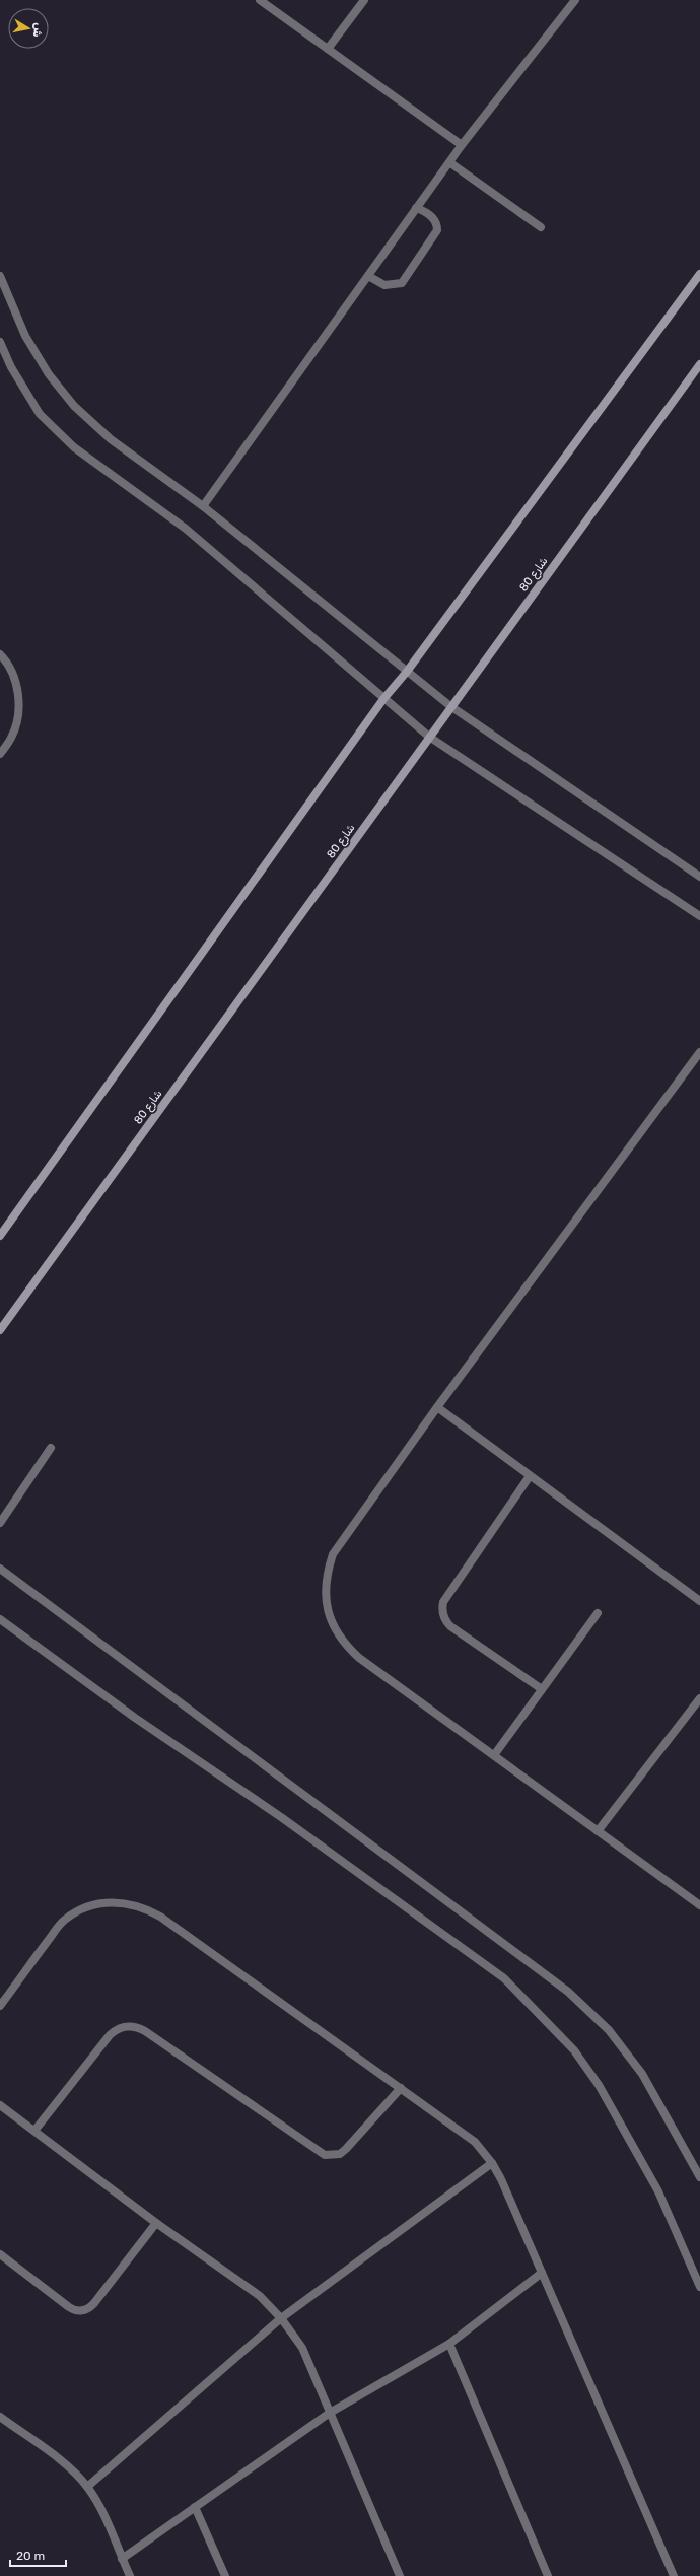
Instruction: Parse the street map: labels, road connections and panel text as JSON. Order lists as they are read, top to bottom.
{
  "streets": {
    "street": ["شارع 80"]
  },
  "scale_bar": "20 m",
  "north": "right"
}
